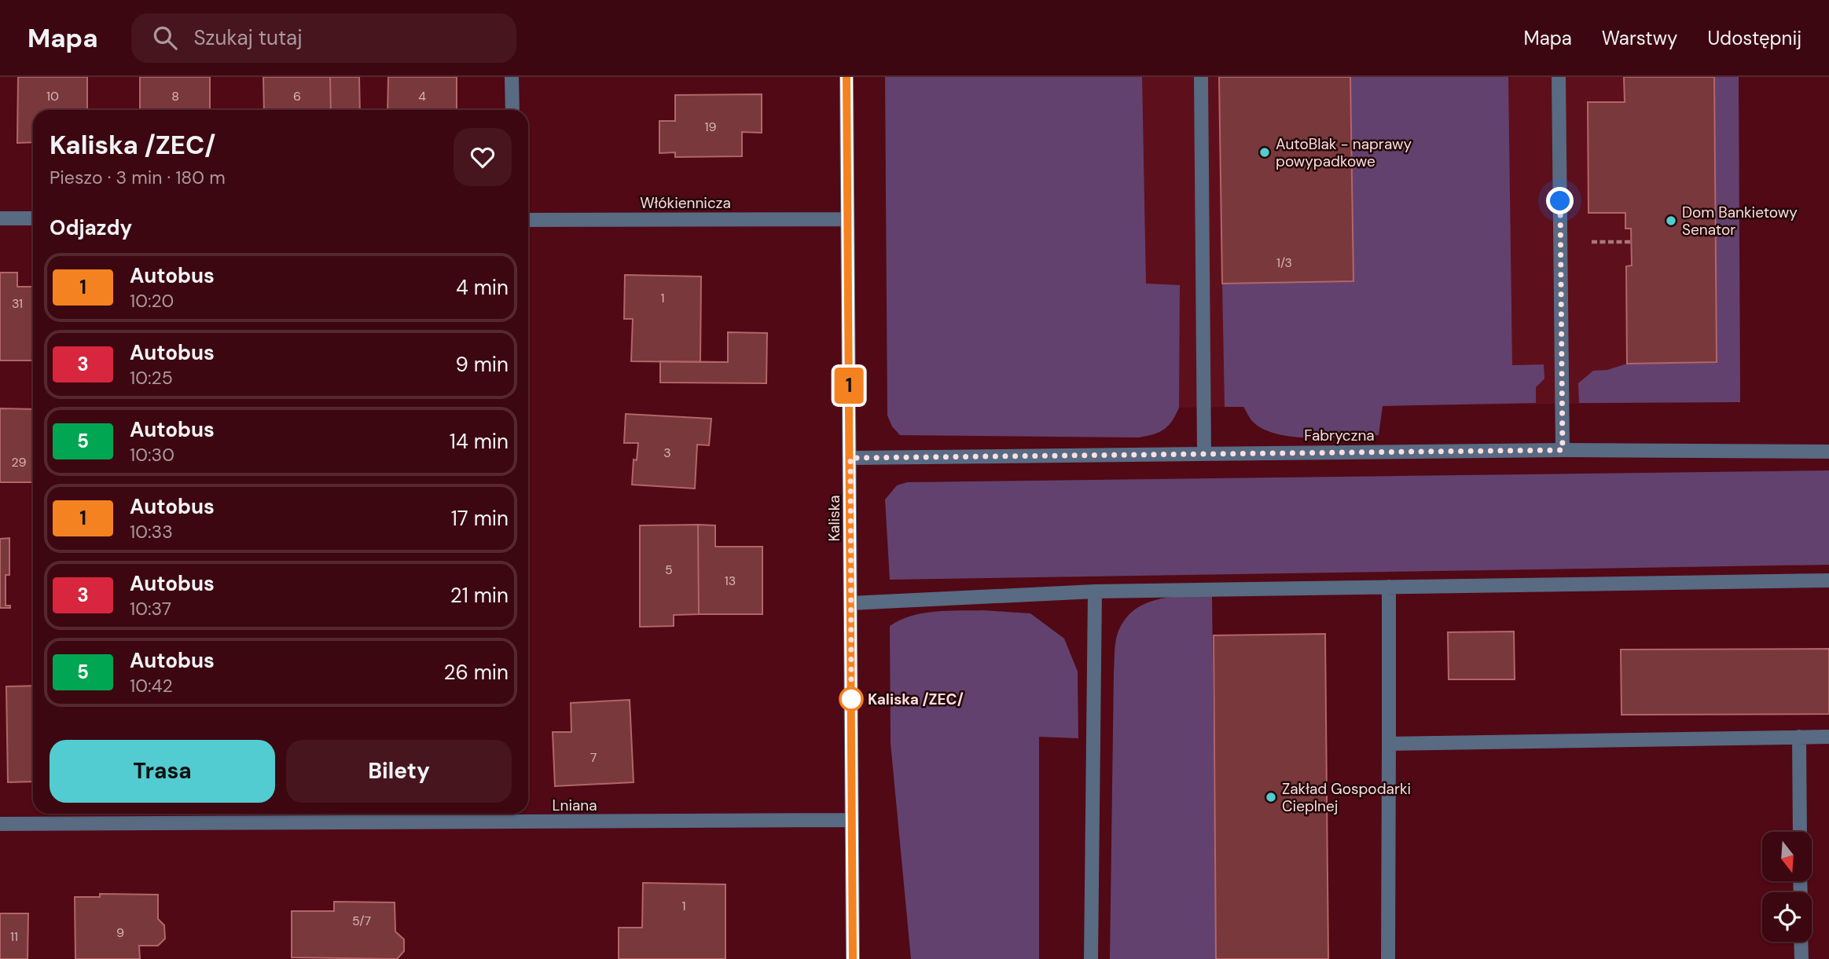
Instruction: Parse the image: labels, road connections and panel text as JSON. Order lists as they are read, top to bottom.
{
  "streets": {
    "street": [
      "Włókiennicza",
      "Fabryczna",
      "Kaliska",
      "Lniana"
    ]
  },
  "crossings": [
    ["Włókiennicza", "Kaliska"],
    ["Fabryczna", "Kaliska"],
    ["Kaliska", "Lniana"]
  ],
  "places": [
    "AutoBlak - naprawy powypadkowe",
    "Dom Bankietowy Senator",
    "Kaliska /ZEC/",
    "Zakład Gospodarki Cieplnej"
  ],
  "lines": ["bus line 1"],
  "house_numbers": [
    "10",
    "8",
    "6",
    "4",
    "19",
    "1/3",
    "1",
    "31",
    "3",
    "29",
    "5",
    "13",
    "7",
    "1",
    "5/7",
    "9",
    "11"
  ],
  "north": "bottom",
  "page": {
    "header": "Mapa",
    "search": "Szukaj tutaj",
    "nav": ["Mapa", "Warstwy", "Udostępnij"],
    "on_map": "1",
    "heading": [
      ["Kaliska /ZEC/", "Pieszo · 3 min · 180 m"],
      "Odjazdy"
    ],
    "list": [
      {
        "mark": "1",
        "name": "Autobus",
        "note": "10:20",
        "value": "4 min"
      },
      {
        "mark": "3",
        "name": "Autobus",
        "note": "10:25",
        "value": "9 min"
      },
      {
        "mark": "5",
        "name": "Autobus",
        "note": "10:30",
        "value": "14 min"
      },
      {
        "mark": "1",
        "name": "Autobus",
        "note": "10:33",
        "value": "17 min"
      },
      {
        "mark": "3",
        "name": "Autobus",
        "note": "10:37",
        "value": "21 min"
      },
      {
        "mark": "5",
        "name": "Autobus",
        "note": "10:42",
        "value": "26 min"
      }
    ],
    "buttons": ["Trasa", "Bilety"]
  }
}
